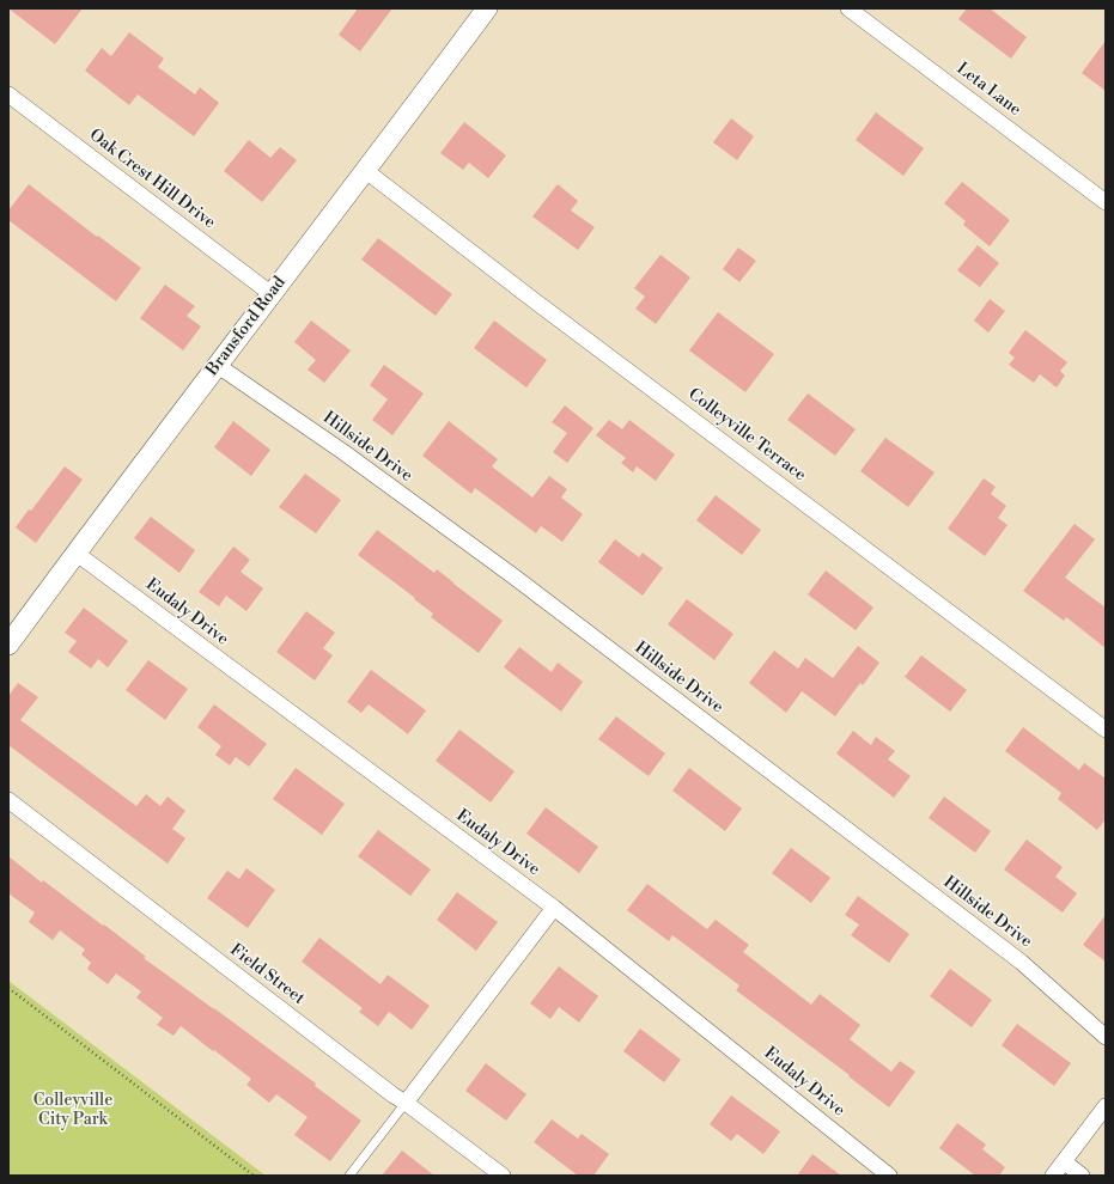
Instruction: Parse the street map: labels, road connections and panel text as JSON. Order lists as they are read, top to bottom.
{
  "streets": {
    "street": [
      "Leta Lane",
      "Oak Crest Hill Drive",
      "Bransford Road",
      "Colleyville Terrace",
      "Hillside Drive",
      "Eudaly Drive",
      "Field Street"
    ]
  },
  "crossings": [
    ["Oak Crest Hill Drive", "Bransford Road"],
    ["Bransford Road", "Colleyville Terrace"],
    ["Bransford Road", "Hillside Drive"],
    ["Bransford Road", "Eudaly Drive"]
  ],
  "parks": ["Colleyville City Park"]
}
